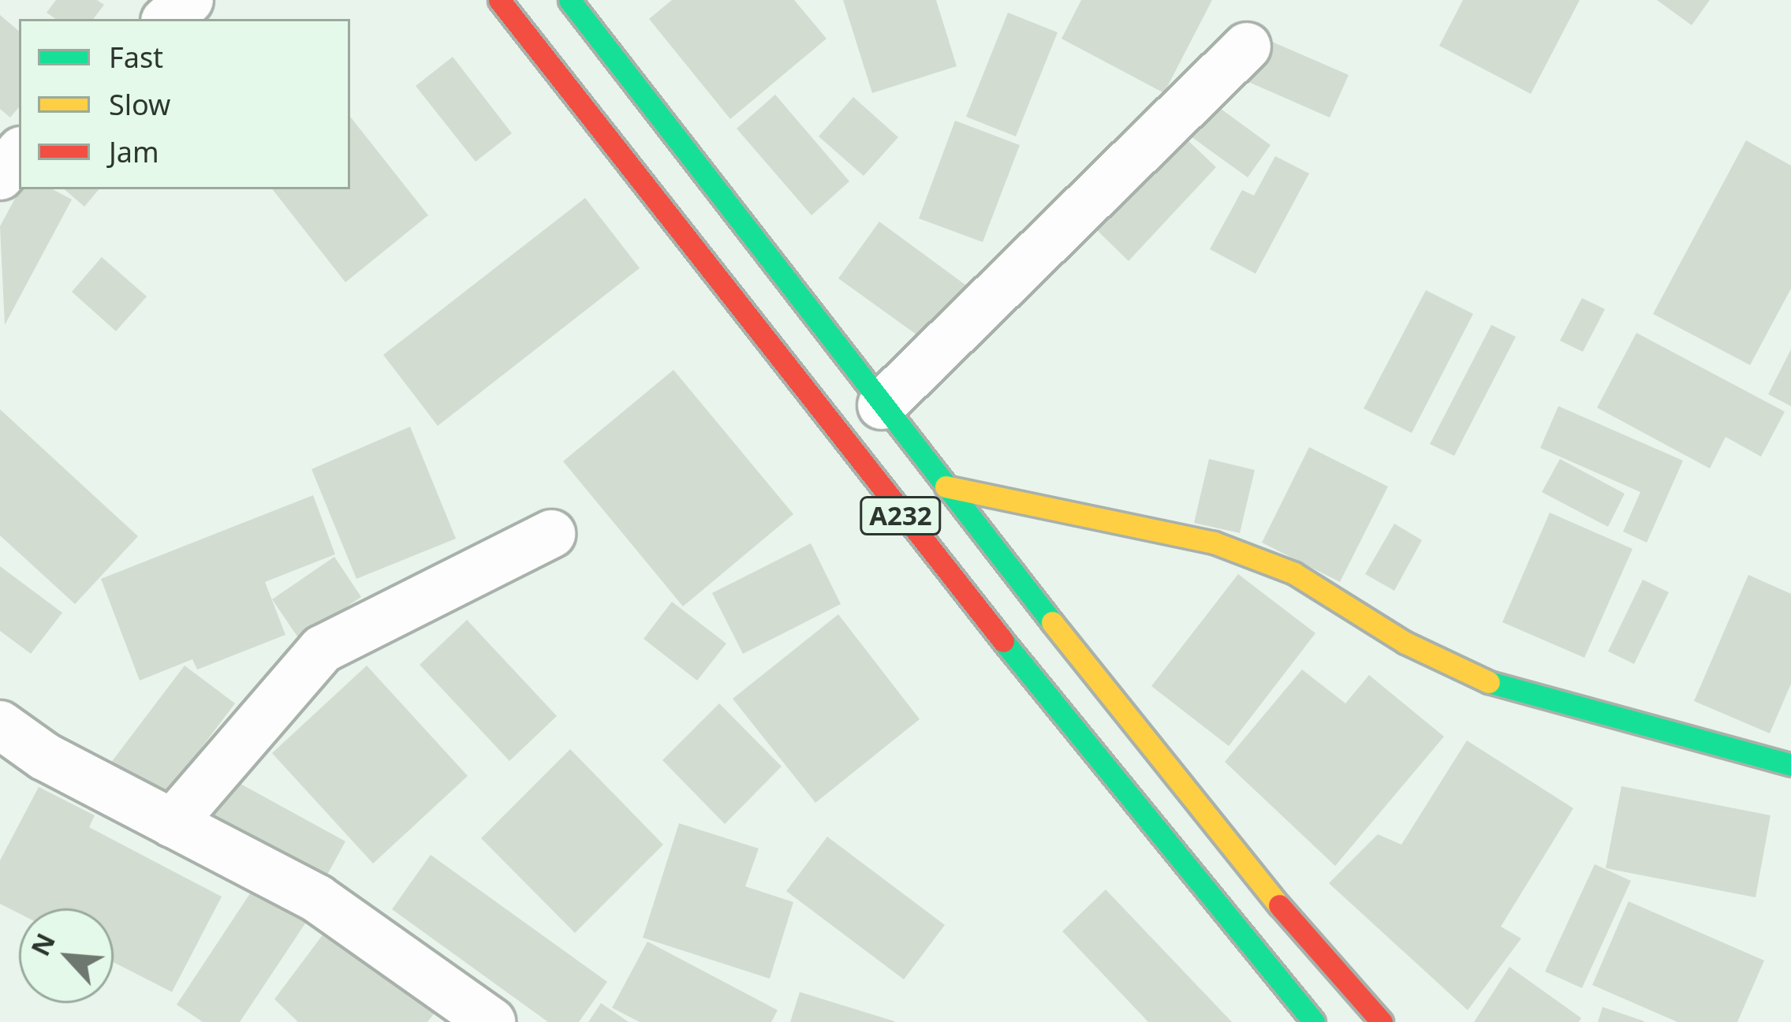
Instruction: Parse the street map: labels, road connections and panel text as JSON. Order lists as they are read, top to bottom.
{
  "streets": {
    "main road": ["A232"]
  },
  "legend": ["Fast", "Slow", "Jam"],
  "north": "top left"
}
